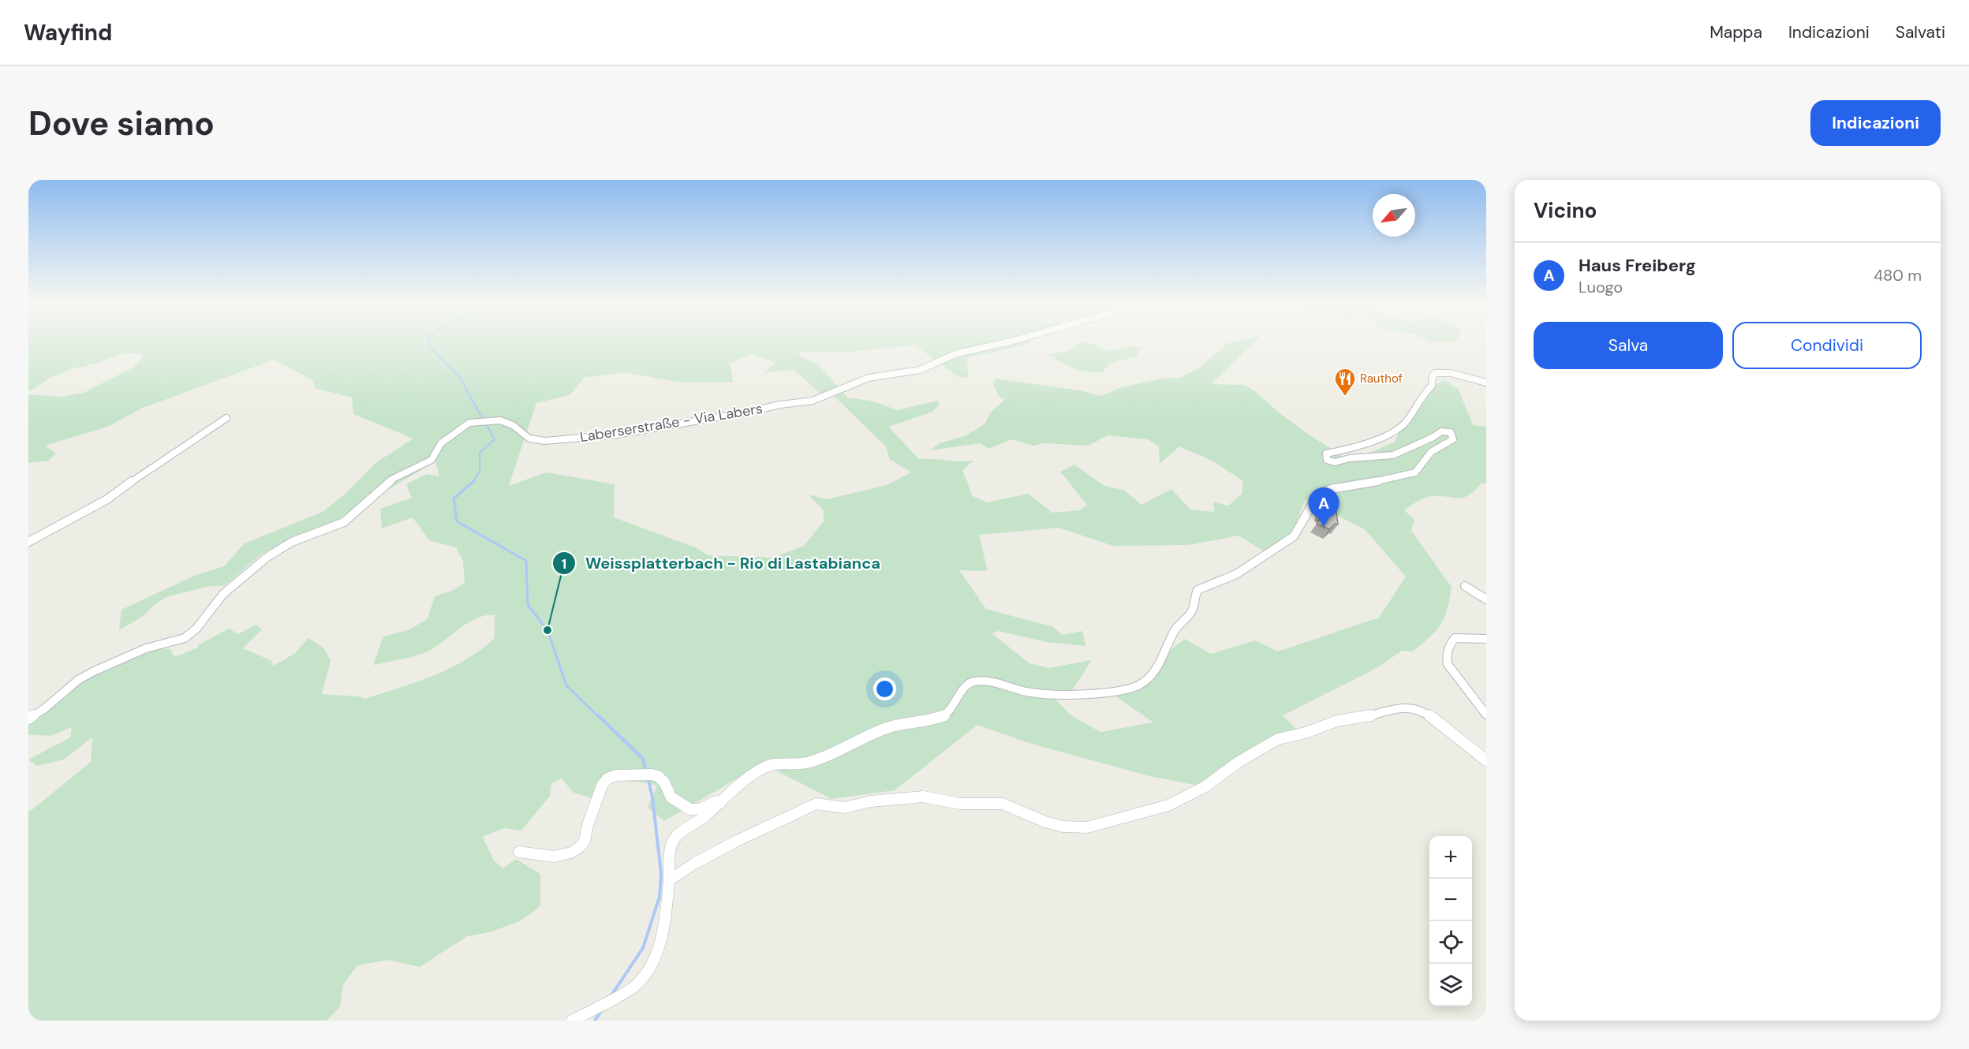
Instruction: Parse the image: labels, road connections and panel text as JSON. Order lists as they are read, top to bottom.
{
  "streets": {
    "street": ["Laberserstraße - Via Labers"]
  },
  "places": {
    "restaurant": ["Rauthof"],
    "other": ["Weissplatterbach - Rio di Lastabianca"]
  },
  "north": "bottom left",
  "page": {
    "header": "Wayfind",
    "nav": ["Mappa", "Indicazioni", "Salvati"],
    "buttons": [
      "Indicazioni",
      ["Salva", "Condividi"]
    ],
    "title": "Dove siamo",
    "heading": "Vicino",
    "list": [
      {
        "mark": "A",
        "name": "Haus Freiberg",
        "note": "Luogo",
        "value": "480 m"
      }
    ],
    "pins": "A",
    "map_buttons": ["+", "−"]
  }
}
